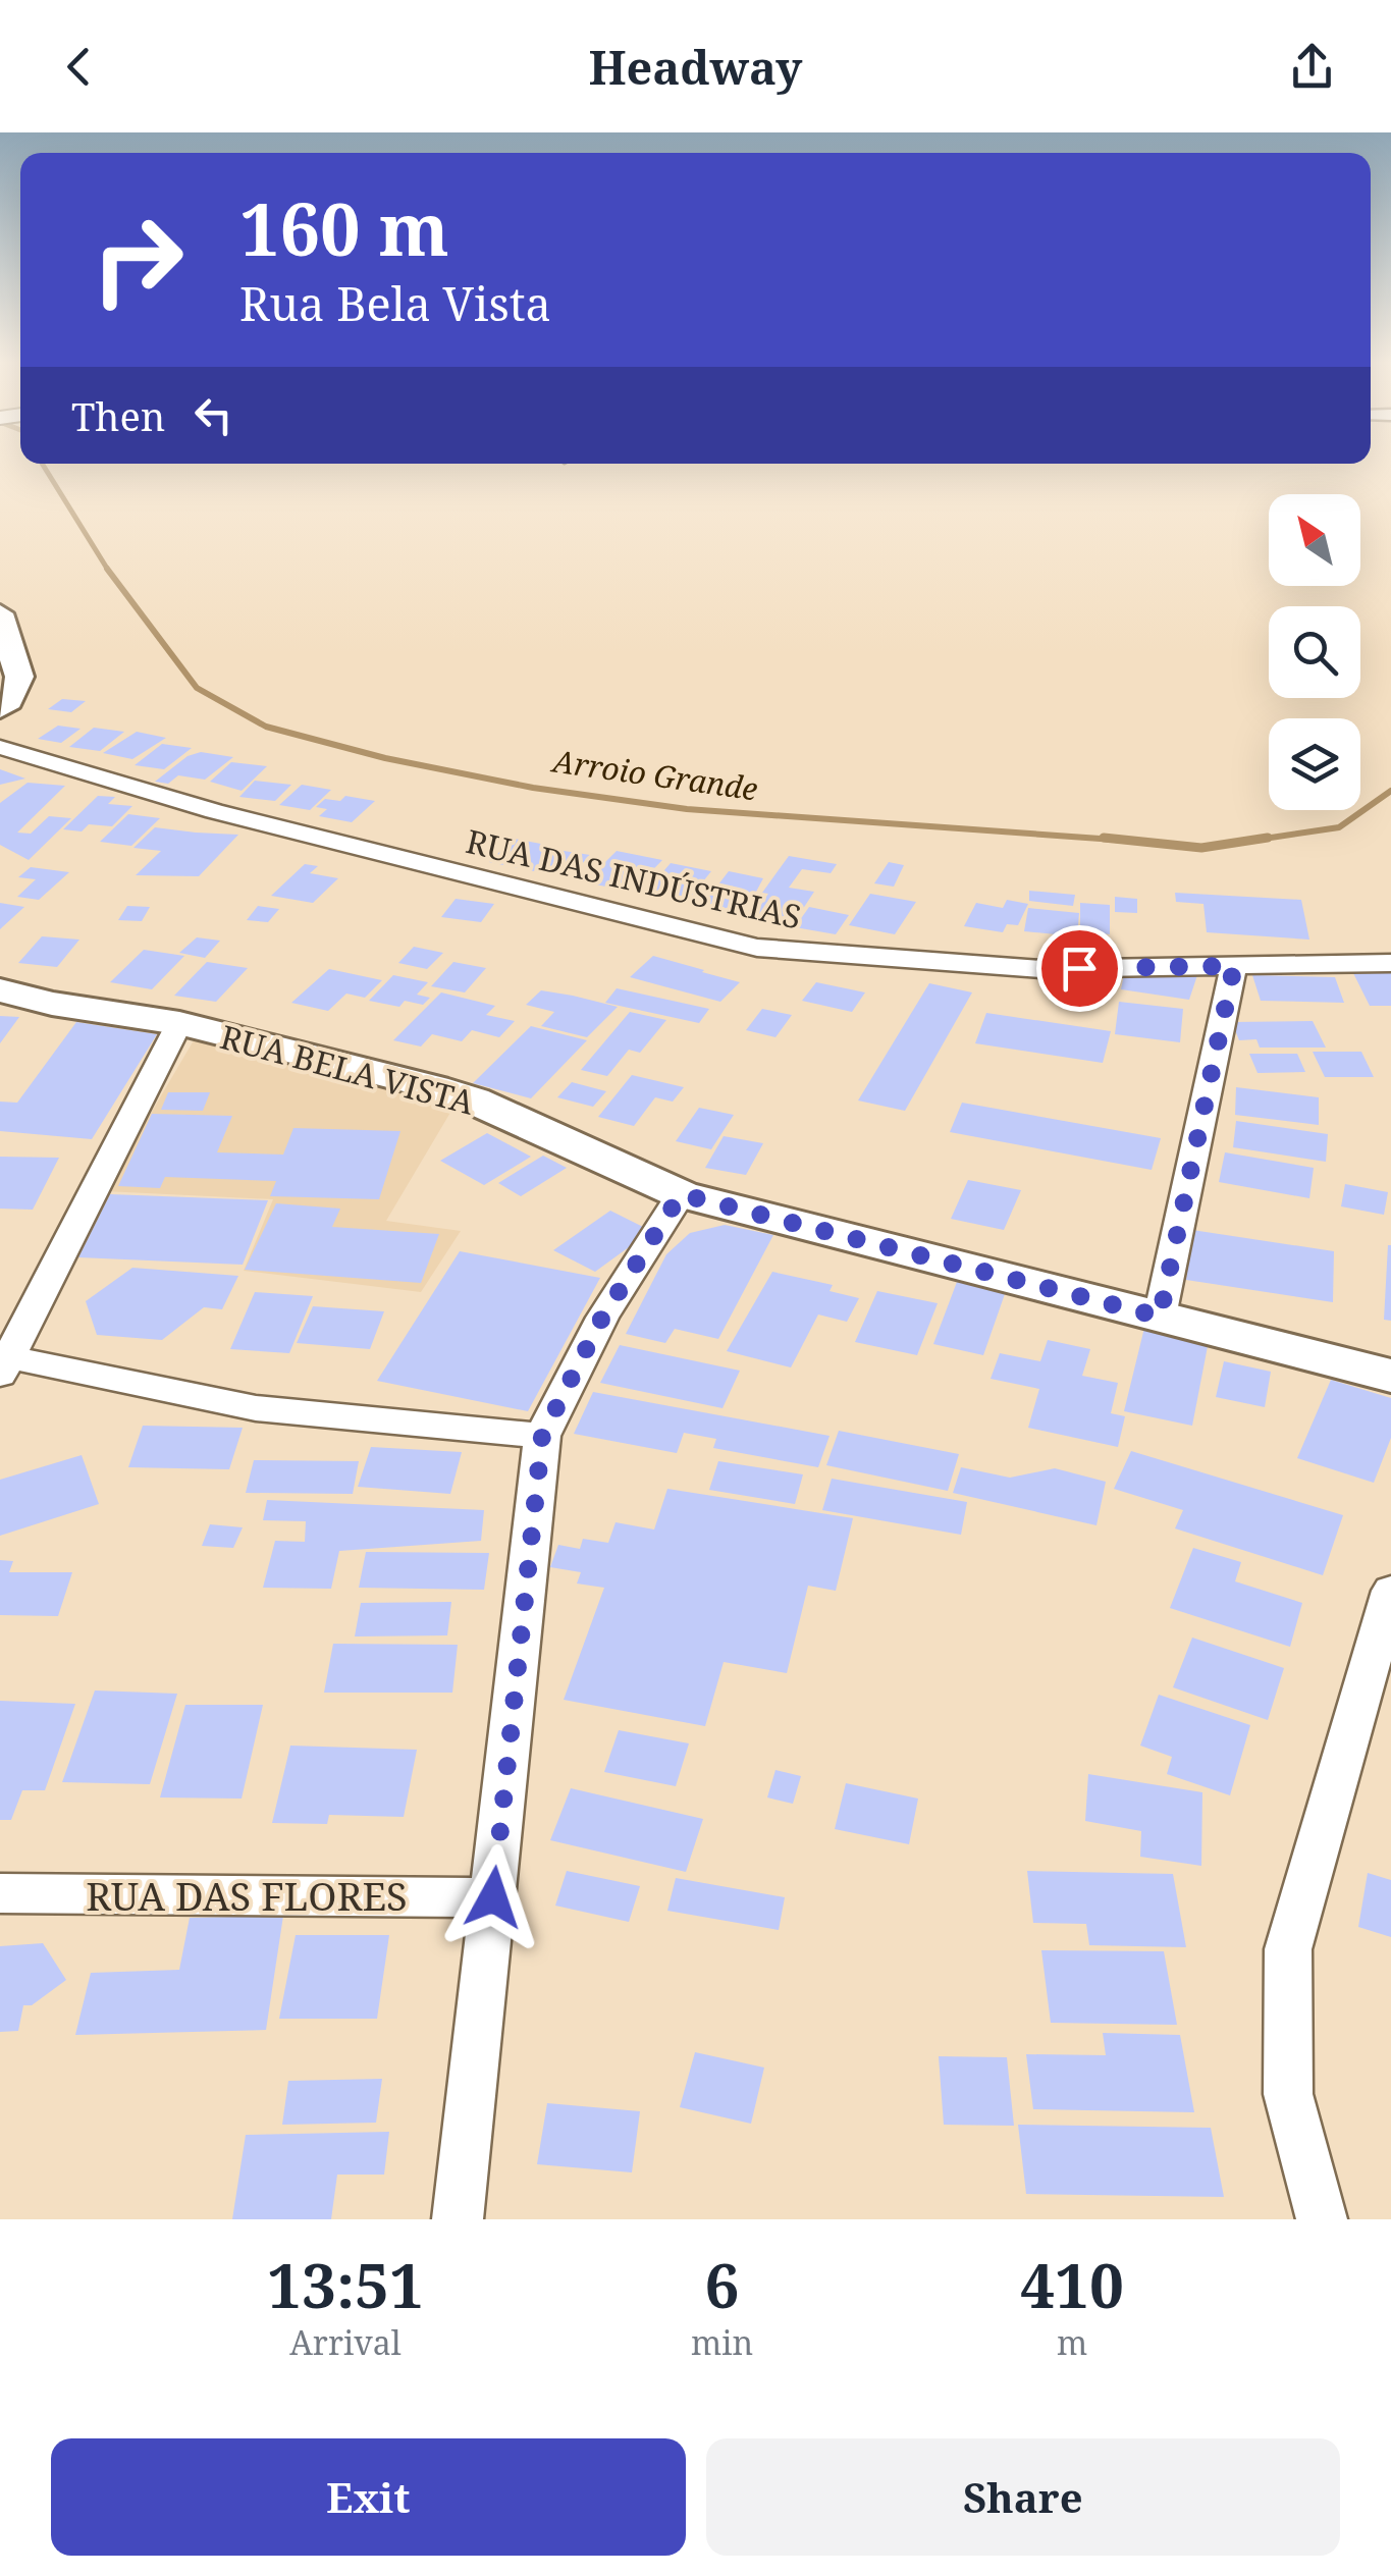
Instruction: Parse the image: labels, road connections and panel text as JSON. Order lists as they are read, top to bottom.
{
  "streets": {
    "main road": ["RUA BELA VISTA"],
    "street": ["RUA DAS INDÚSTRIAS", "RUA DAS FLORES"]
  },
  "water": ["Arroio Grande"],
  "north": "top left",
  "page": {
    "header": "Headway",
    "turn": ["160 m", "Rua Bela Vista"],
    "then": "Then",
    "eta": [
      "13:51",
      "Arrival",
      "6",
      "min",
      "410",
      "m"
    ],
    "buttons": ["Exit", "Share"]
  }
}
